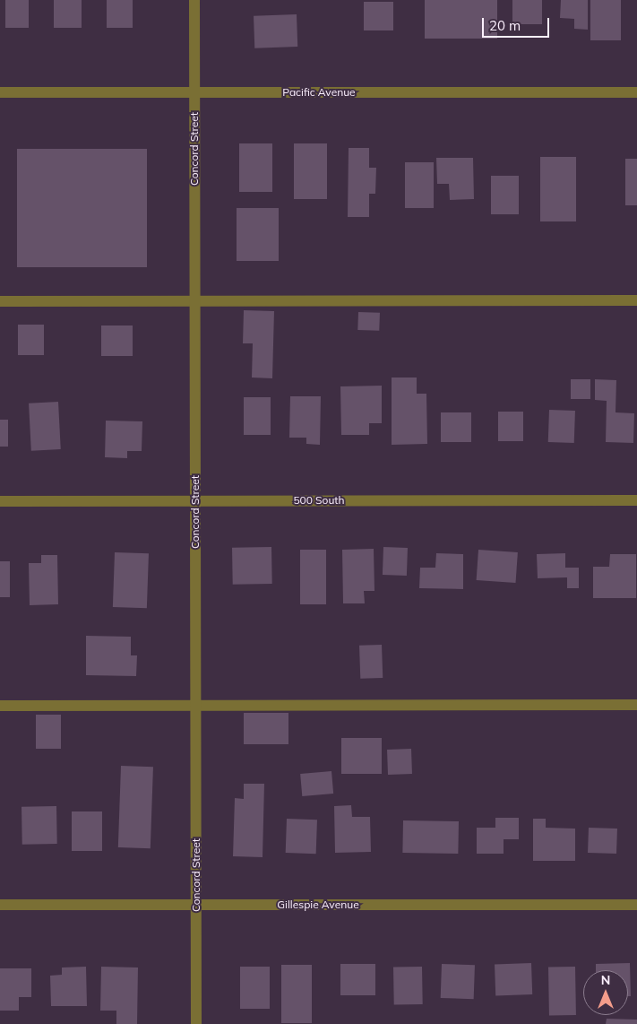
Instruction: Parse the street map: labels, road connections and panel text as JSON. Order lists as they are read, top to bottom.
{
  "streets": {
    "street": [
      "Pacific Avenue",
      "Concord Street",
      "500 South",
      "Gillespie Avenue"
    ]
  },
  "crossings": [
    ["Pacific Avenue", "Concord Street"],
    ["Concord Street", "500 South"],
    ["Concord Street", "Gillespie Avenue"]
  ],
  "scale_bar": "20 m",
  "north": "top"
}
